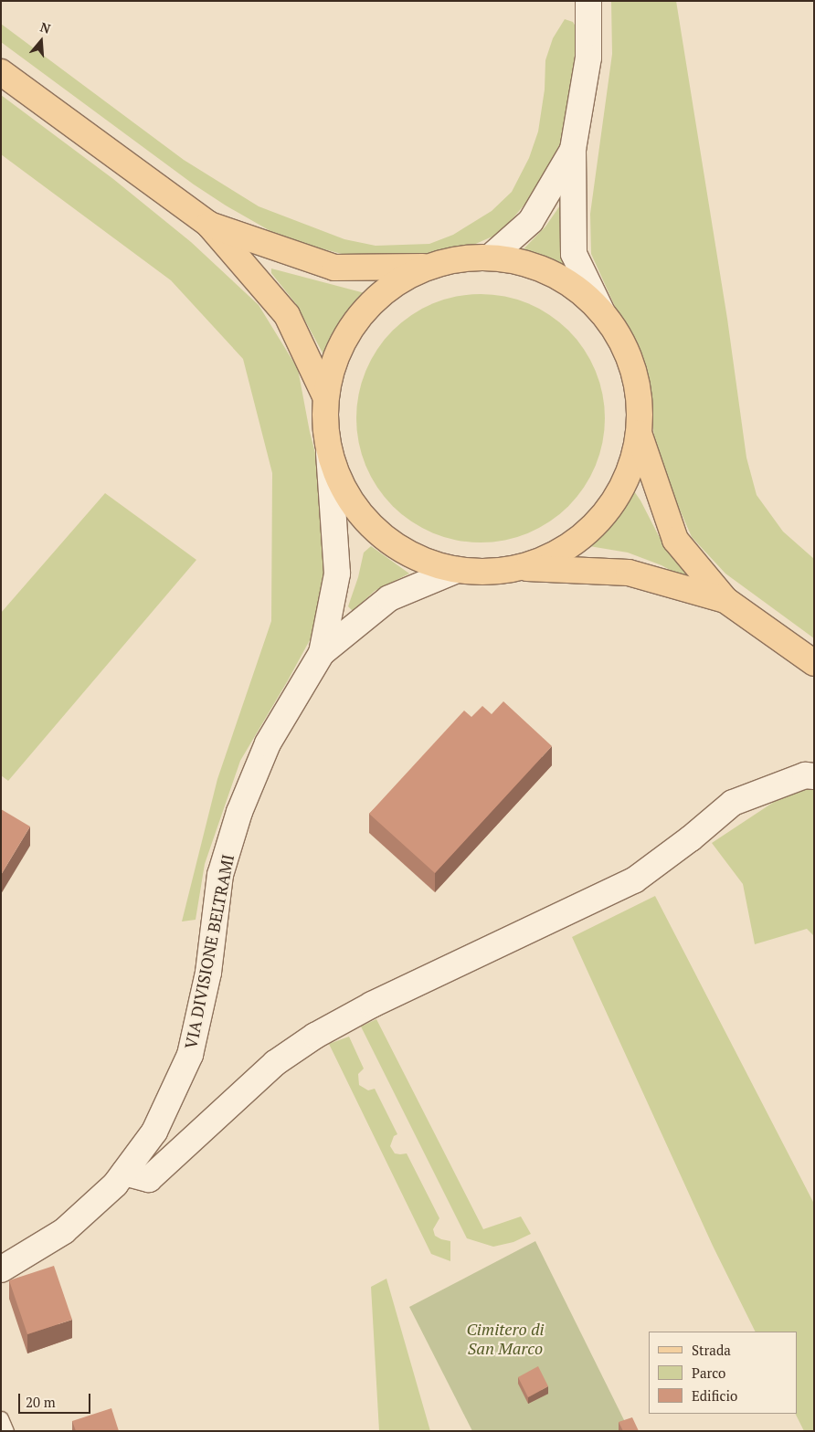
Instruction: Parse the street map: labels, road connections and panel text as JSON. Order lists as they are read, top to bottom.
{
  "streets": {
    "street": ["VIA DIVISIONE BELTRAMI"]
  },
  "parks": ["Cimitero di San Marco"],
  "legend": ["Strada", "Parco", "Edificio"],
  "scale_bar": "20 m",
  "north": "top"
}
